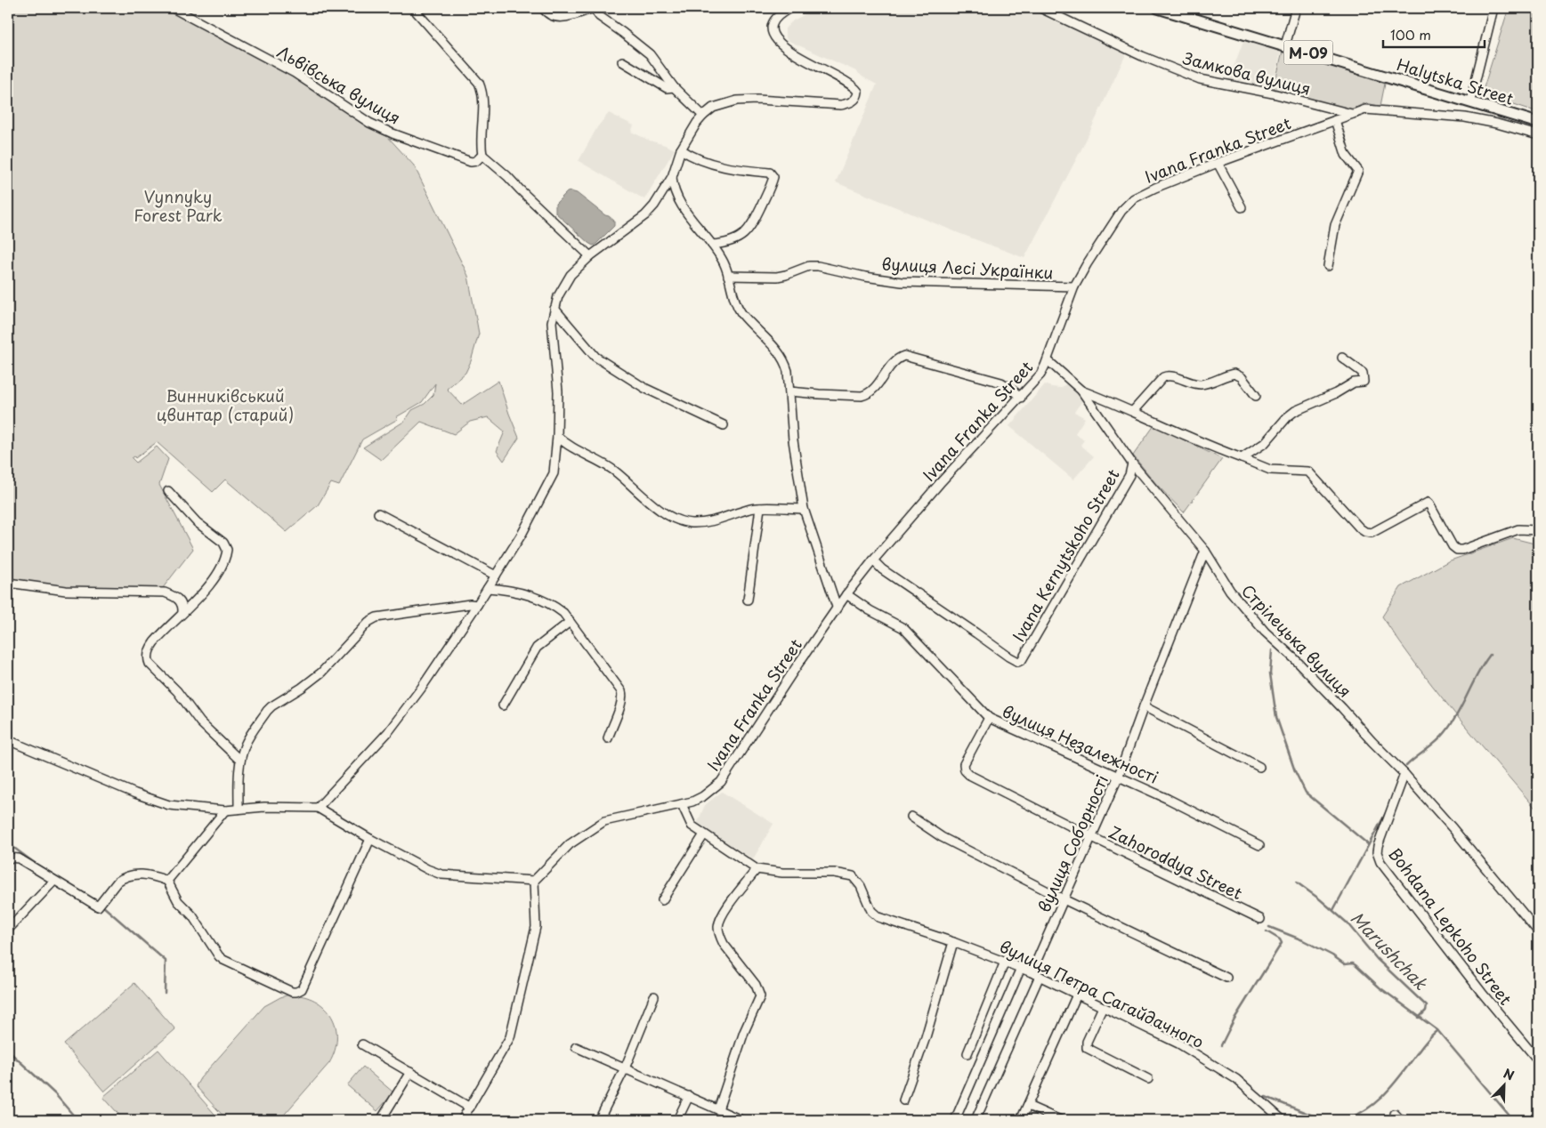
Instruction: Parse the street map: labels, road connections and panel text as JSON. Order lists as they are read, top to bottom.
{
  "streets": {
    "main road": ["М-09", "Halytska Street"],
    "street": [
      "Замкова вулиця",
      "Львівська вулиця",
      "Ivana Franka Street",
      "вулиця Лесі Українки",
      "Ivana Kernytskoho Street",
      "Стрілецька вулиця",
      "вулиця Незалежності",
      "вулиця Соборності",
      "Zahoroddya Street",
      "Bohdana Lepkoho Street",
      "вулиця Петра Сагайдачного"
    ]
  },
  "crossings": [
    ["Замкова вулиця", "Ivana Franka Street"],
    ["Ivana Franka Street", "вулиця Лесі Українки"],
    ["Ivana Franka Street", "Ivana Kernytskoho Street"],
    ["Ivana Franka Street", "Стрілецька вулиця"],
    ["Ivana Franka Street", "вулиця Незалежності"],
    ["Ivana Kernytskoho Street", "Стрілецька вулиця"],
    ["Стрілецька вулиця", "вулиця Соборності"],
    ["Стрілецька вулиця", "Bohdana Lepkoho Street"],
    ["вулиця Незалежності", "вулиця Соборності"],
    ["вулиця Незалежності", "Zahoroddya Street"],
    ["вулиця Соборності", "Zahoroddya Street"],
    ["вулиця Соборності", "вулиця Петра Сагайдачного"]
  ],
  "water": ["Marushchak"],
  "parks": ["Vynnyky Forest Park", "Винниківський цвинтар (старий)"],
  "scale_bar": "100 m",
  "north": "top right"
}
